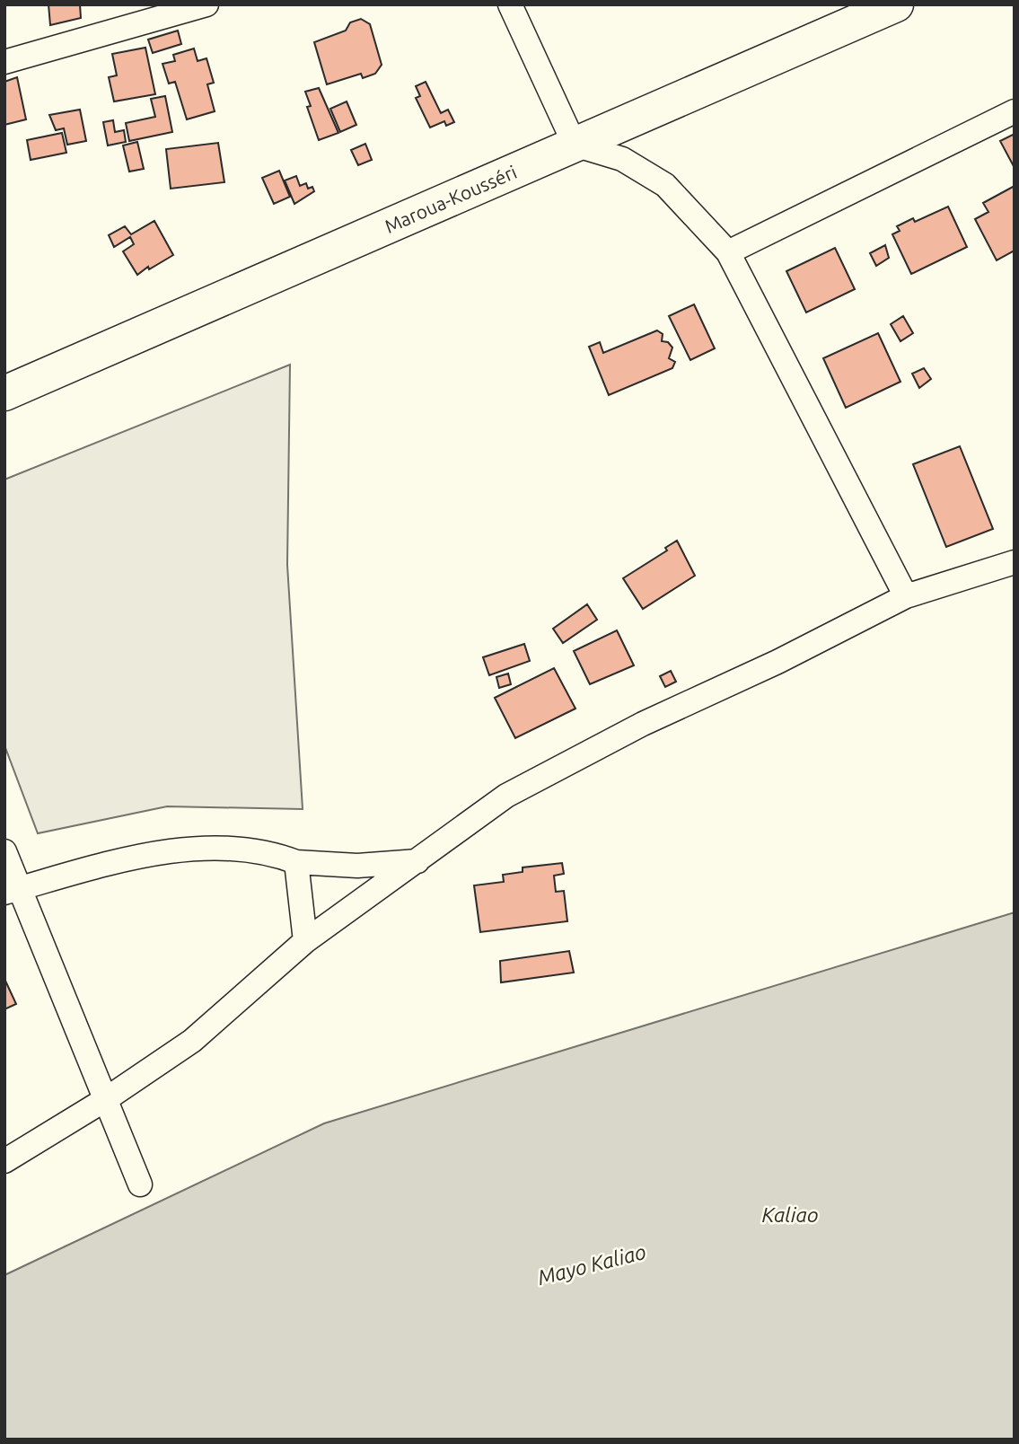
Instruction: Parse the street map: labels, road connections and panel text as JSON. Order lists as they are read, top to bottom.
{
  "streets": {
    "highway": ["Maroua-Kousséri"]
  },
  "water": ["Kaliao", "Mayo Kaliao"]
}
